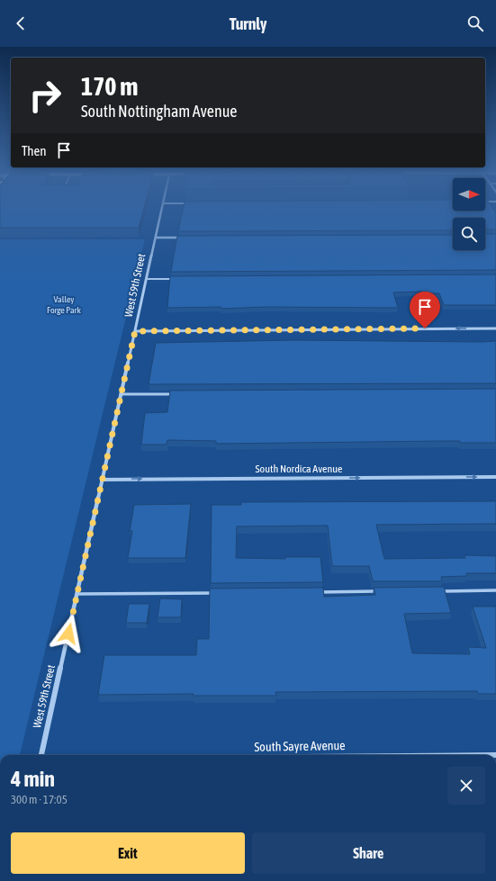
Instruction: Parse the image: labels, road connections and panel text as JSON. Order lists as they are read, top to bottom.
{
  "streets": {
    "street": ["West 59th Street", "South Nordica Avenue"]
  },
  "crossings": [
    ["West 59th Street", "South Nordica Avenue"]
  ],
  "one_way": ["South Nordica Avenue"],
  "parks": ["Valley Forge Park"],
  "north": "right",
  "page": {
    "header": "Turnly",
    "turn": ["170 m", "South Nottingham Avenue"],
    "then": "Then",
    "heading": ["4 min", "300 m · 17:05"],
    "buttons": ["Exit", "Share"]
  }
}
